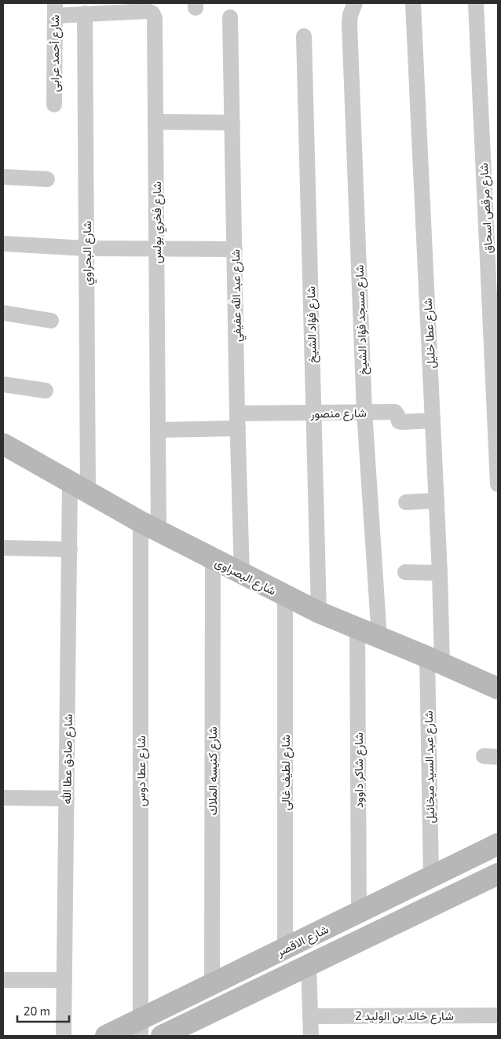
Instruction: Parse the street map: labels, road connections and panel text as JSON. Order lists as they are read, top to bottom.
{
  "streets": {
    "street": [
      "شارع أحمد عرابى",
      "شارع مرقص اسحاق",
      "شارع فخري بولس",
      "شارع البحراوي",
      "شارع عبد الله عفيفي",
      "شارع مسجد فؤاد الشيخ",
      "شارع فؤاد الشيخ",
      "شارع عطا خليل",
      "شارع منصور",
      "شارع البصراوى",
      "شارع صادق عطا الله",
      "شارع عبد السيد ميخائيل",
      "شارع شاكر داوود",
      "شارع عطا دوس",
      "شارع كنيسه الملاك",
      "شارع لطيف غالى",
      "شارع الاقصر",
      "شارع خالد بن الوليد 2"
    ]
  },
  "crossings": [
    ["شارع أحمد عرابى", "شارع فخري بولس"],
    ["شارع فخري بولس", "شارع البحراوي"],
    ["شارع فخري بولس", "شارع منصور"],
    ["شارع فخري بولس", "شارع البصراوى"],
    ["شارع فخري بولس", "شارع عطا دوس"],
    ["شارع البحراوي", "شارع البصراوى"],
    ["شارع البحراوي", "شارع صادق عطا الله"],
    ["شارع عبد الله عفيفي", "شارع منصور"],
    ["شارع عبد الله عفيفي", "شارع البصراوى"],
    ["شارع مسجد فؤاد الشيخ", "شارع منصور"],
    ["شارع مسجد فؤاد الشيخ", "شارع البصراوى"],
    ["شارع فؤاد الشيخ", "شارع منصور"],
    ["شارع فؤاد الشيخ", "شارع البصراوى"],
    ["شارع عطا خليل", "شارع منصور"],
    ["شارع عطا خليل", "شارع البصراوى"],
    ["شارع عطا خليل", "شارع عبد السيد ميخائيل"],
    ["شارع البصراوى", "شارع صادق عطا الله"],
    ["شارع البصراوى", "شارع عبد السيد ميخائيل"],
    ["شارع البصراوى", "شارع شاكر داوود"],
    ["شارع البصراوى", "شارع عطا دوس"],
    ["شارع البصراوى", "شارع كنيسه الملاك"],
    ["شارع البصراوى", "شارع لطيف غالى"],
    ["شارع عبد السيد ميخائيل", "شارع الاقصر"],
    ["شارع شاكر داوود", "شارع الاقصر"],
    ["شارع عطا دوس", "شارع الاقصر"],
    ["شارع كنيسه الملاك", "شارع الاقصر"],
    ["شارع لطيف غالى", "شارع الاقصر"]
  ],
  "scale_bar": "20 m"
}
